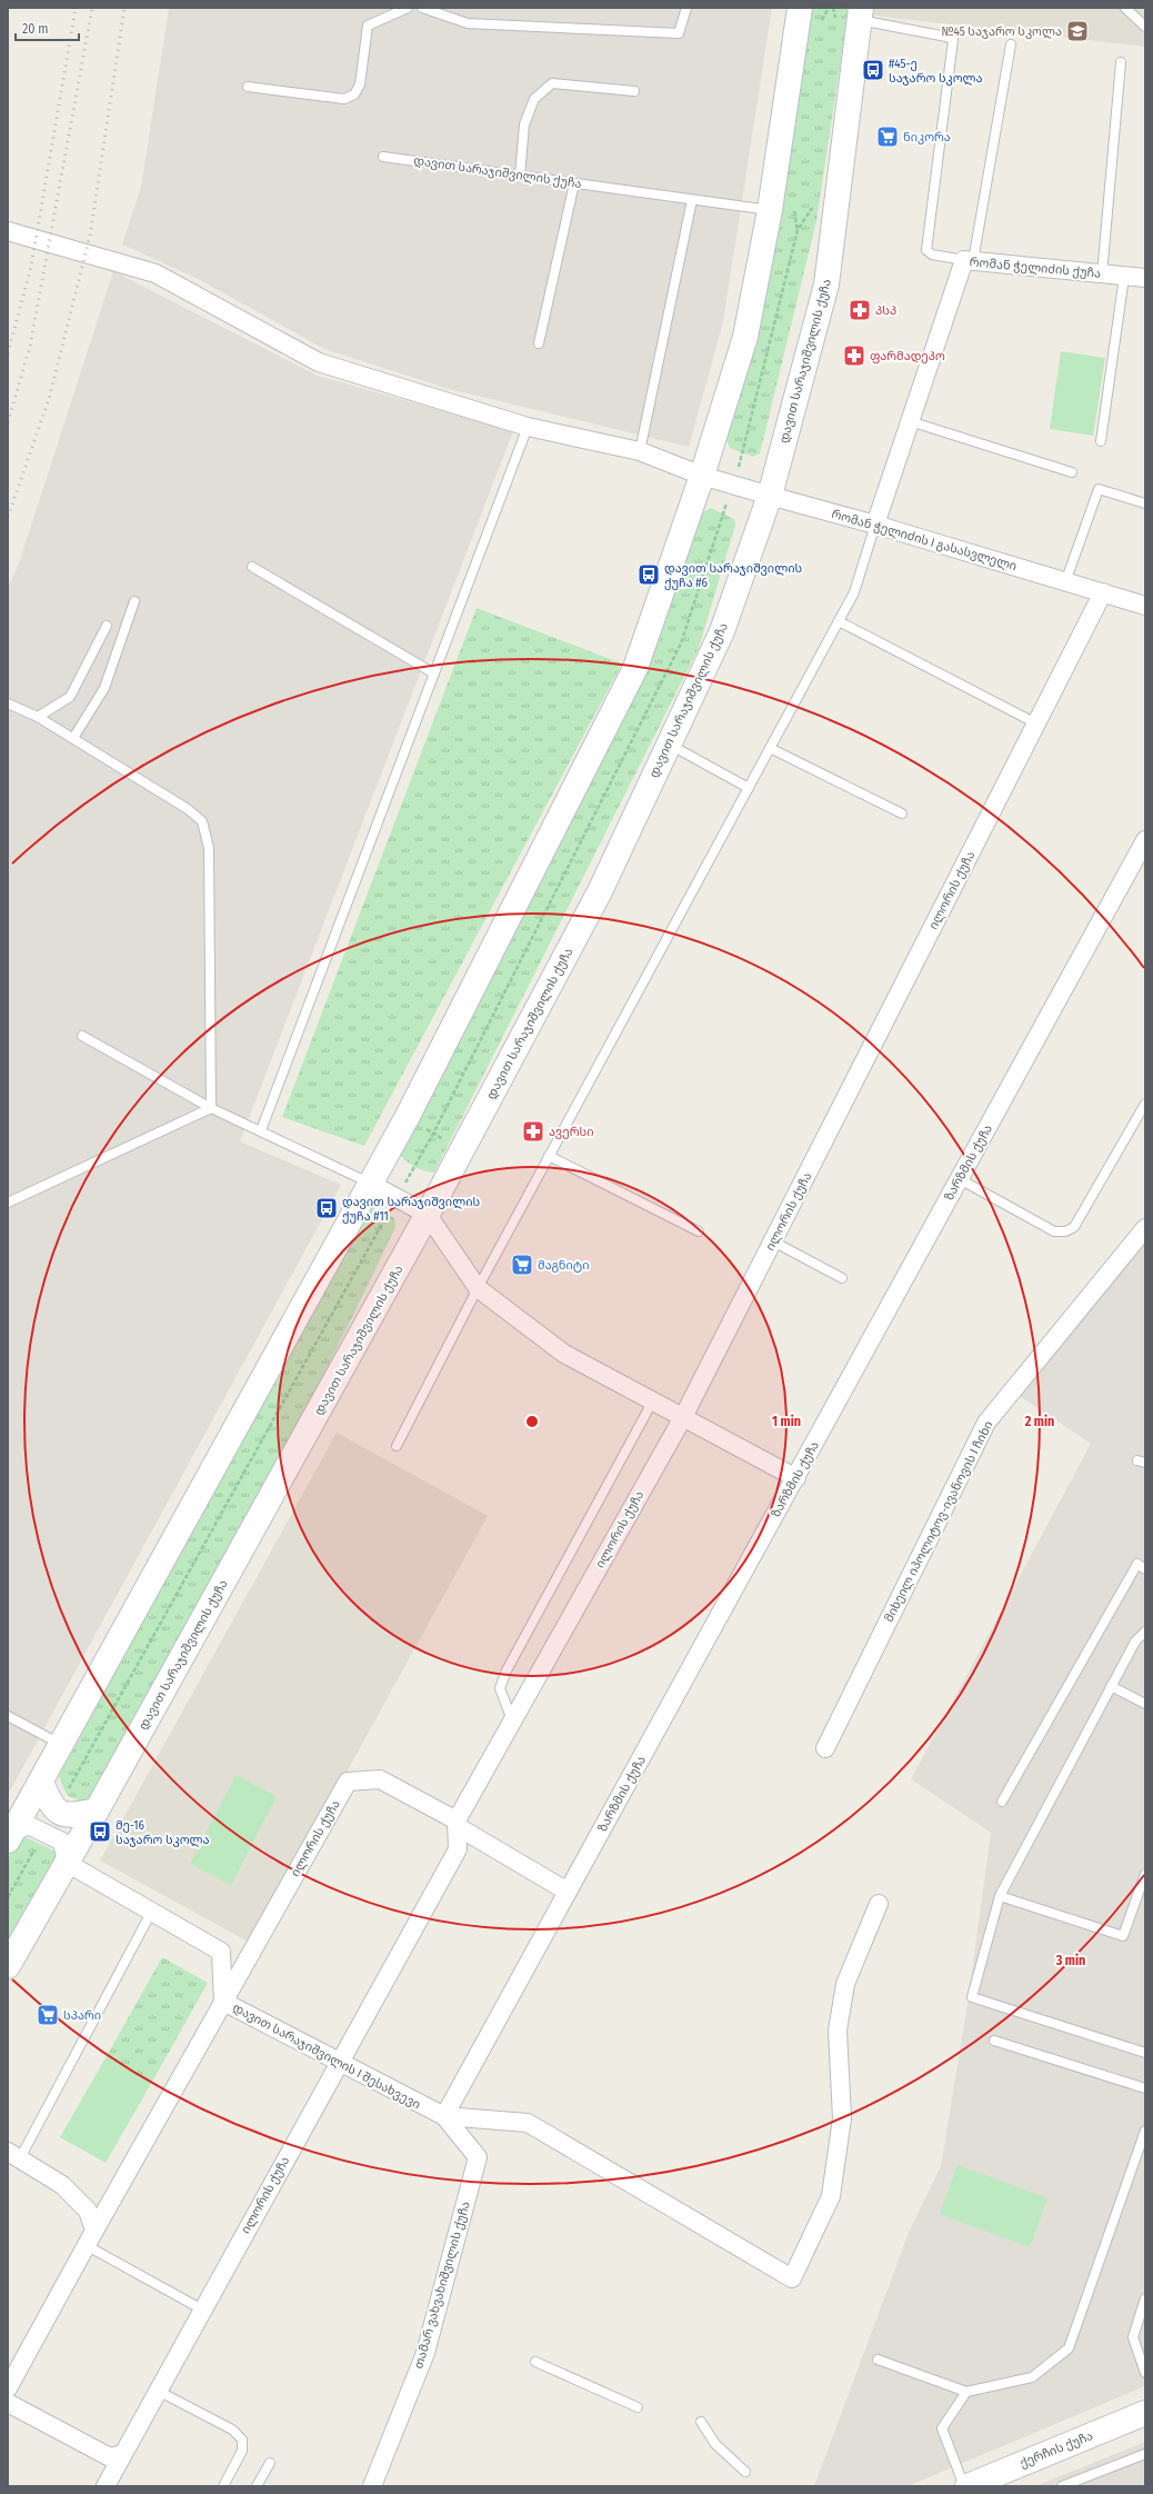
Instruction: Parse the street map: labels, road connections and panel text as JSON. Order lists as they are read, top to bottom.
{
  "streets": {
    "main road": ["დავით სარაჯიშვილის ქუჩა", "ქერჩის ქუჩა"],
    "street": [
      "რომან ჭელიძის ქუჩა",
      "რომან ჭელიძის I გასასვლელი",
      "ილორის ქუჩა",
      "ზარზმის ქუჩა",
      "მიხეილ იპოლიტოვ-ივანოვის I ჩიხი",
      "დავით სარაჯიშვილის I შესახვევი",
      "თამარ ვახვახიშვილის ქუჩა"
    ]
  },
  "crossings": [
    ["დავით სარაჯიშვილის ქუჩა", "რომან ჭელიძის I გასასვლელი"],
    ["დავით სარაჯიშვილის ქუჩა", "დავით სარაჯიშვილის I შესახვევი"],
    ["რომან ჭელიძის ქუჩა", "რომან ჭელიძის I გასასვლელი"],
    ["რომან ჭელიძის I გასასვლელი", "ილორის ქუჩა"],
    ["ილორის ქუჩა", "დავით სარაჯიშვილის I შესახვევი"],
    ["ზარზმის ქუჩა", "დავით სარაჯიშვილის I შესახვევი"],
    ["ზარზმის ქუჩა", "თამარ ვახვახიშვილის ქუჩა"],
    ["დავით სარაჯიშვილის I შესახვევი", "თამარ ვახვახიშვილის ქუჩა"]
  ],
  "places": {
    "school or university": ["№45 საჯარო სკოლა"],
    "bus stop": [
      "#45-ე საჯარო სკოლა",
      "დავით სარაჯიშვილის ქუჩა #6",
      "დავით სარაჯიშვილის ქუჩა #11",
      "მე-16 საჯარო სკოლა"
    ],
    "supermarket": ["ნიკორა", "მაგნიტი", "სპარი"],
    "pharmacy": ["პსპ", "ფარმადეპო", "ავერსი"]
  },
  "scale_bar": "20 m",
  "rings": ["1 min", "2 min", "3 min"]
}
